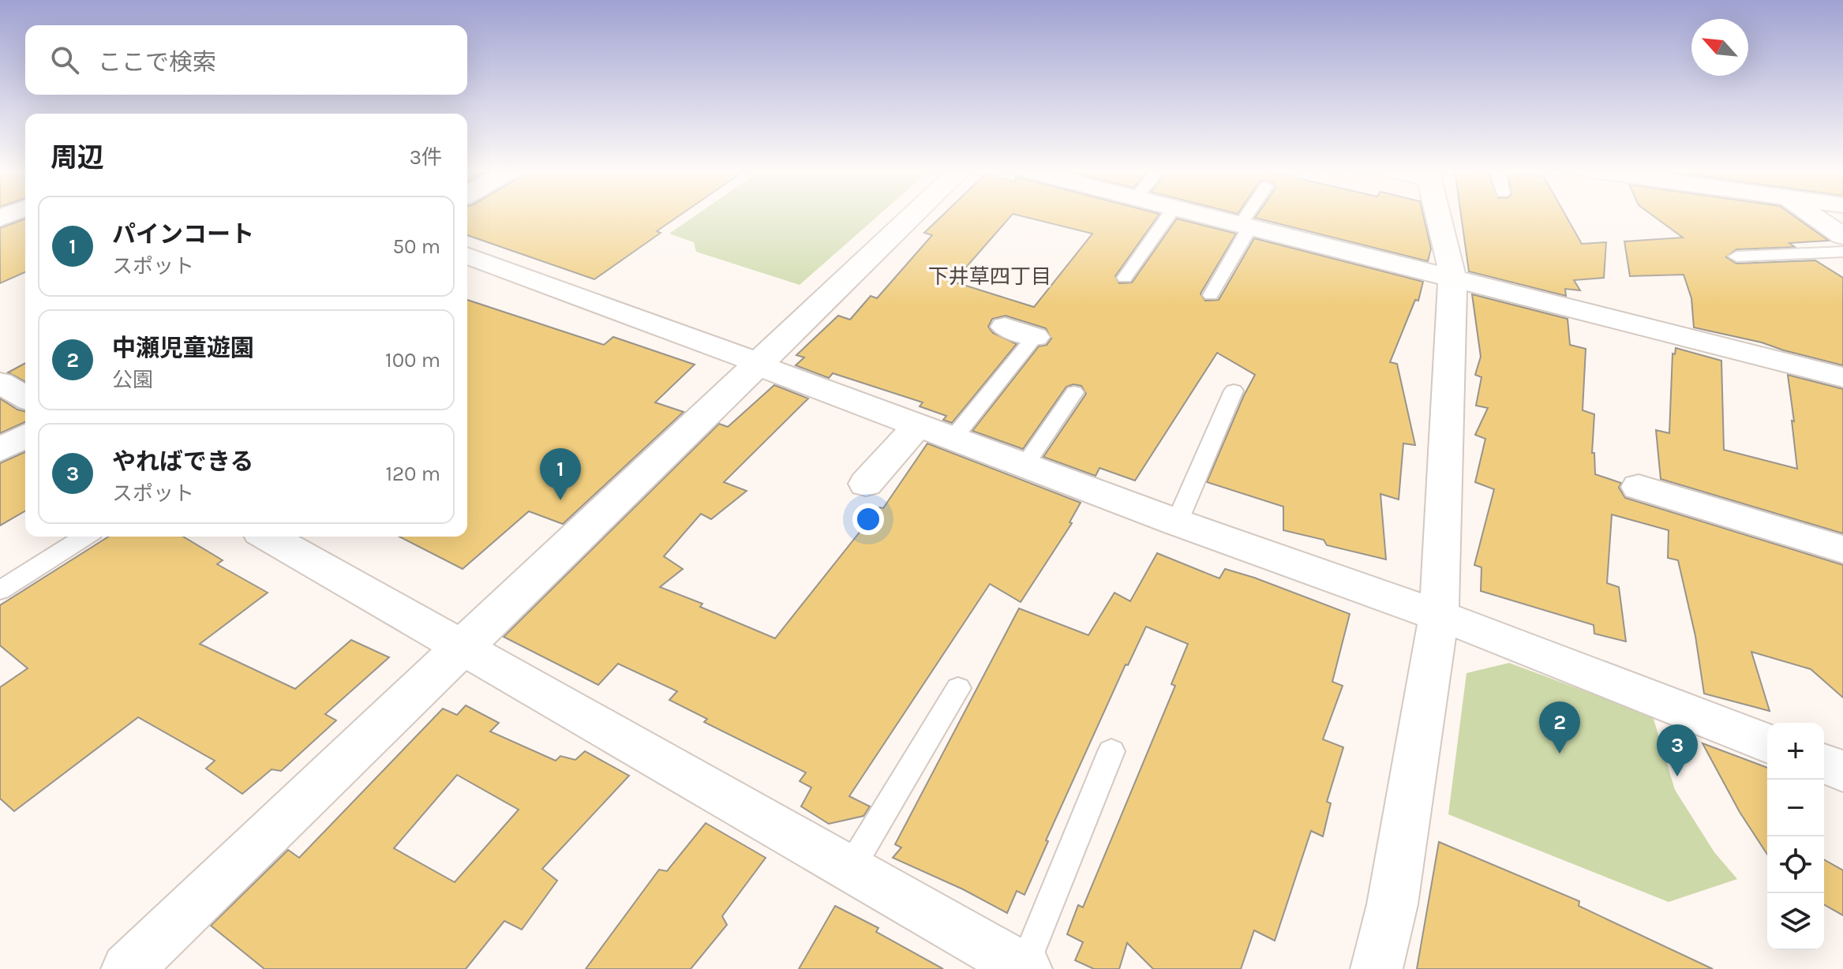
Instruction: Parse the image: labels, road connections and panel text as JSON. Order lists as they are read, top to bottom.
{
  "districts": ["下井草四丁目"],
  "north": "top left",
  "page": {
    "search": "ここで検索",
    "heading": ["周辺", "3件"],
    "list": [
      {
        "mark": "1",
        "name": "パインコート",
        "note": "スポット",
        "value": "50 m"
      },
      {
        "mark": "2",
        "name": "中瀬児童遊園",
        "note": "公園",
        "value": "100 m"
      },
      {
        "mark": "3",
        "name": "やればできる",
        "note": "スポット",
        "value": "120 m"
      }
    ],
    "pins": ["1", "2", "3"],
    "map_buttons": ["+", "−"]
  }
}
